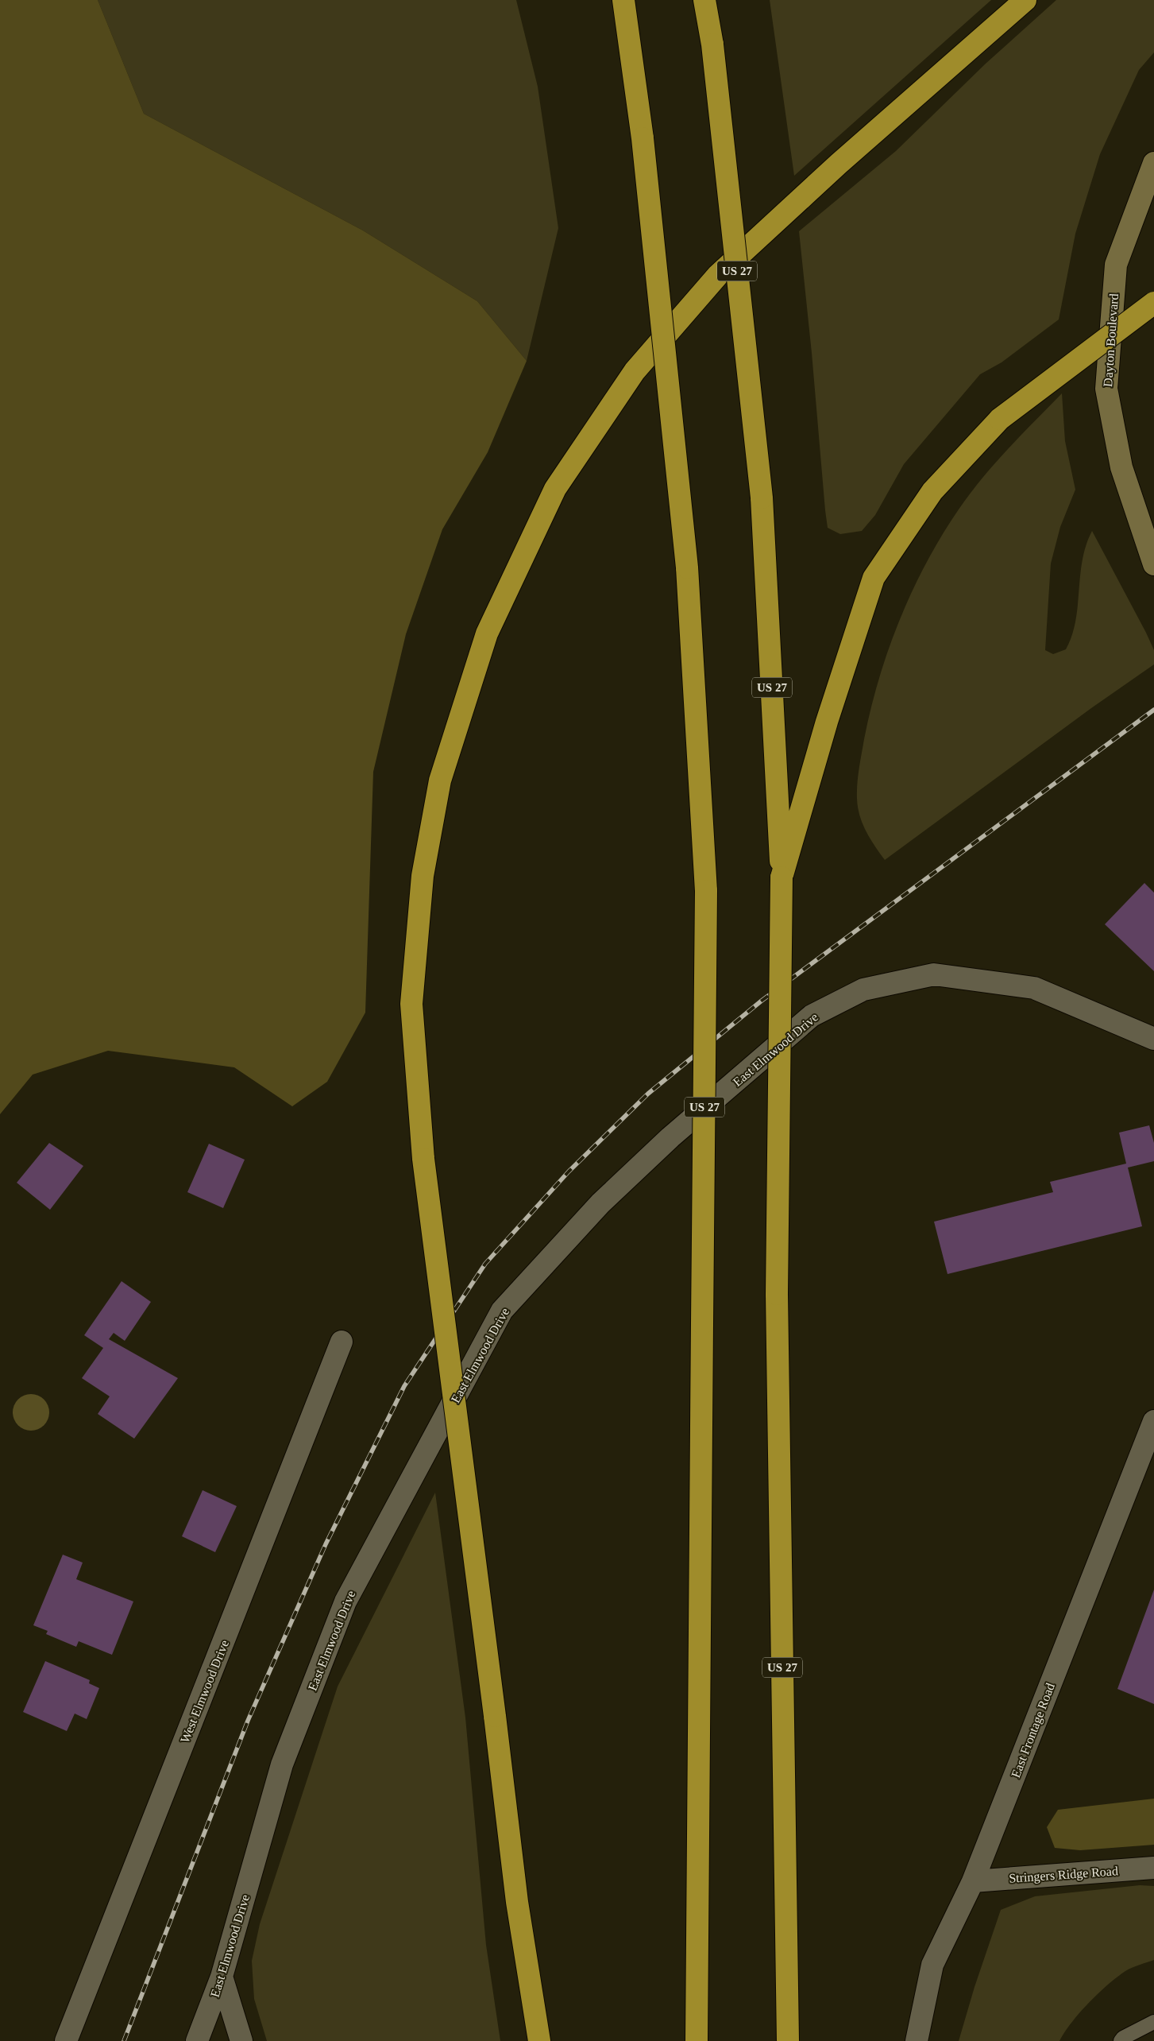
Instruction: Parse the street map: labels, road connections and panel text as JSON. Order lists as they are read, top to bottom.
{
  "streets": {
    "highway": ["US 27"],
    "main road": ["Dayton Boulevard"],
    "street": [
      "East Elmwood Drive",
      "West Elmwood Drive",
      "East Frontage Road",
      "Stringers Ridge Road"
    ]
  },
  "crossings": [
    ["East Frontage Road", "Stringers Ridge Road"]
  ]
}
